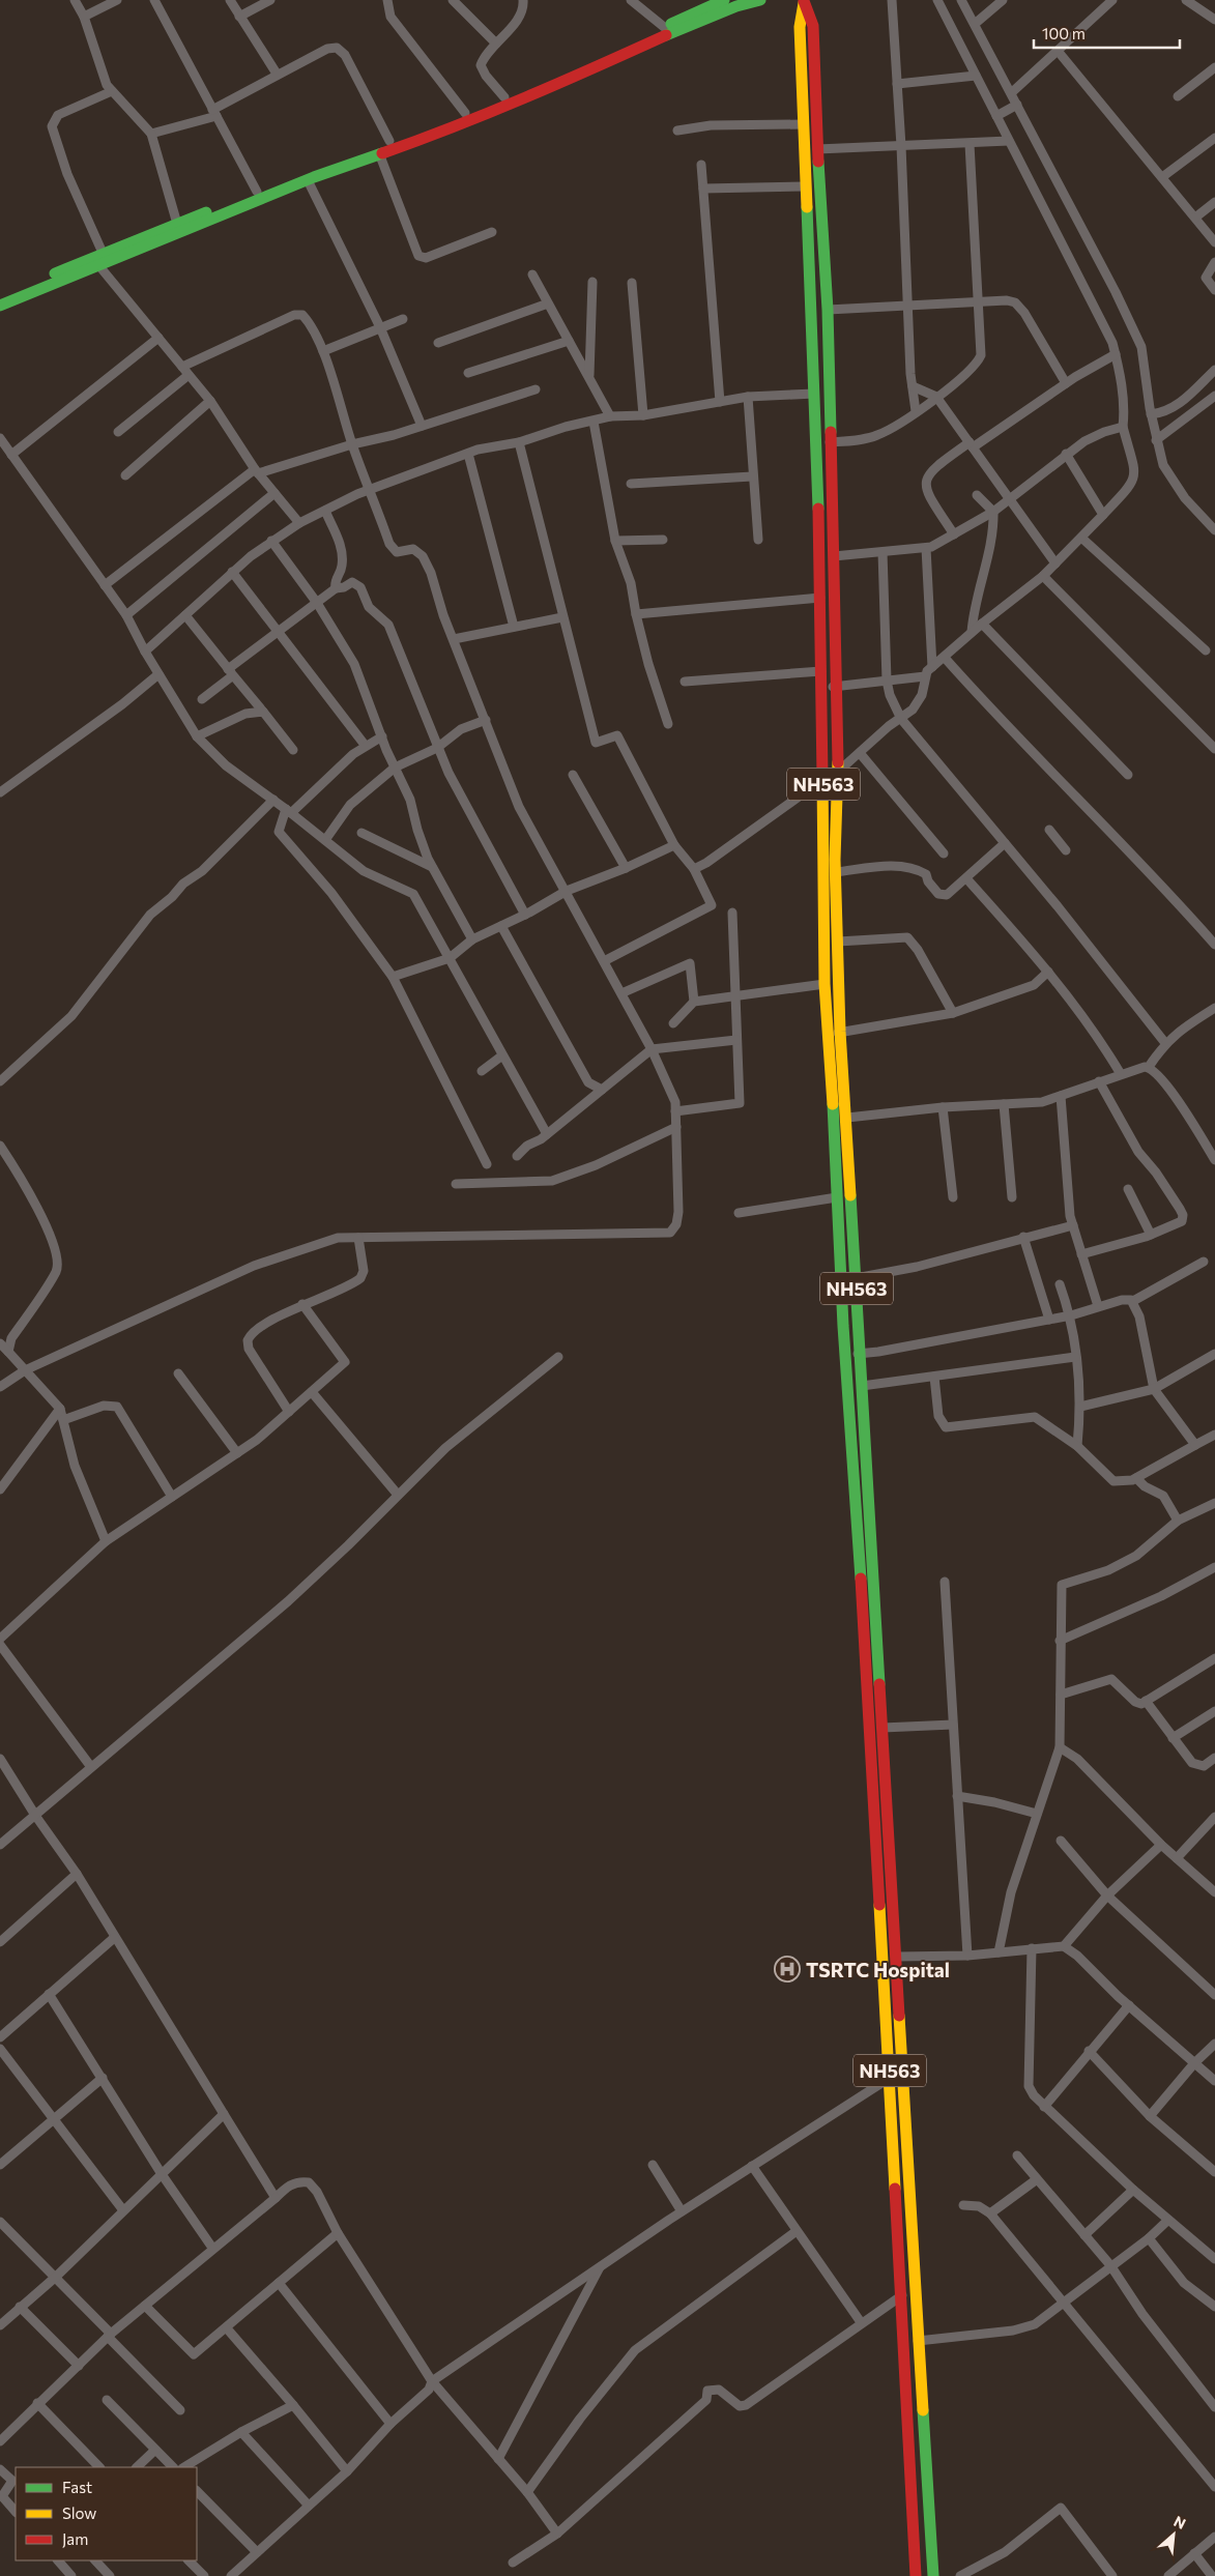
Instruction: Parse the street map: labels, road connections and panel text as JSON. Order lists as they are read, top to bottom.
{
  "streets": {
    "main road": ["NH563"]
  },
  "places": {
    "hospital": ["TSRTC Hospital"]
  },
  "legend": ["Fast", "Slow", "Jam"],
  "scale_bar": "100 m",
  "north": "top right"
}
